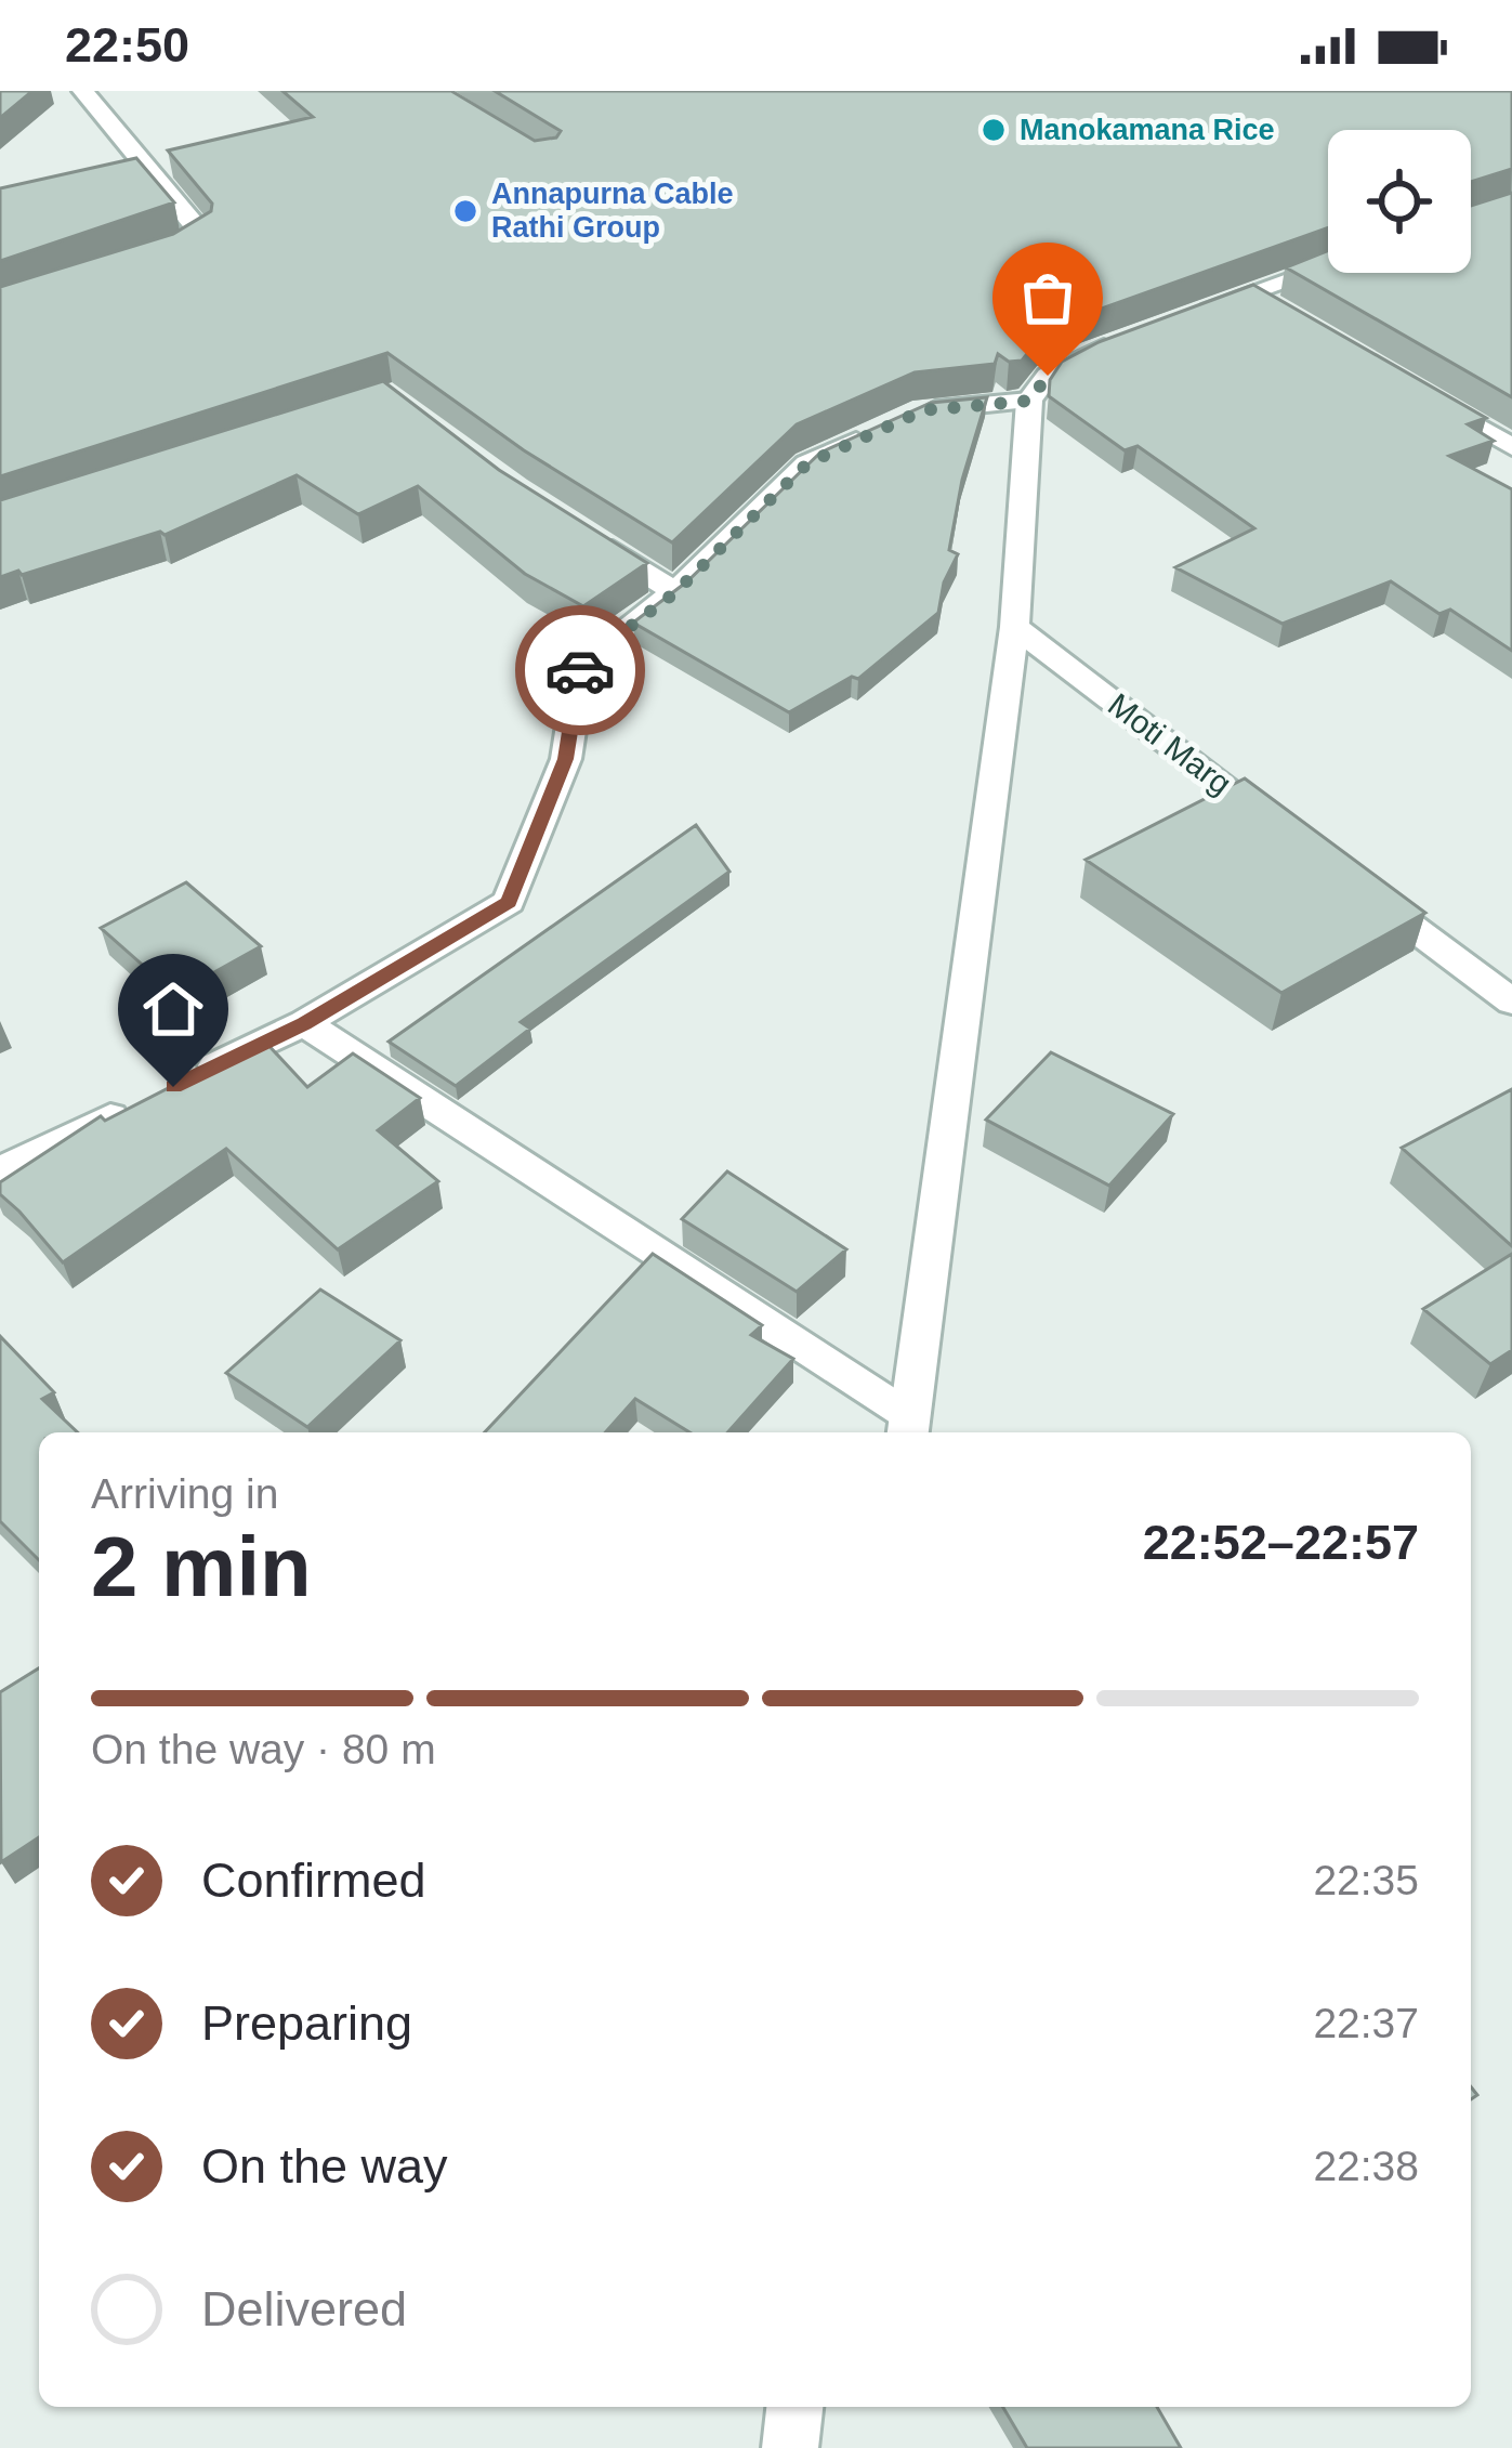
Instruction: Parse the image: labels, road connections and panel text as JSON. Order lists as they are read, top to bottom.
{
  "streets": {
    "street": ["Moti Marg"]
  },
  "places": ["Manokamana Rice", "Annapurna Cable Rathi Group"],
  "page": {
    "status": "22:50",
    "heading": ["2 min", "Arriving in", "22:52–22:57"],
    "bar": "On the way · 80 m",
    "list": [
      ["Confirmed", "22:35"],
      ["Preparing", "22:37"],
      ["On the way", "22:38"],
      "Delivered"
    ]
  }
}
